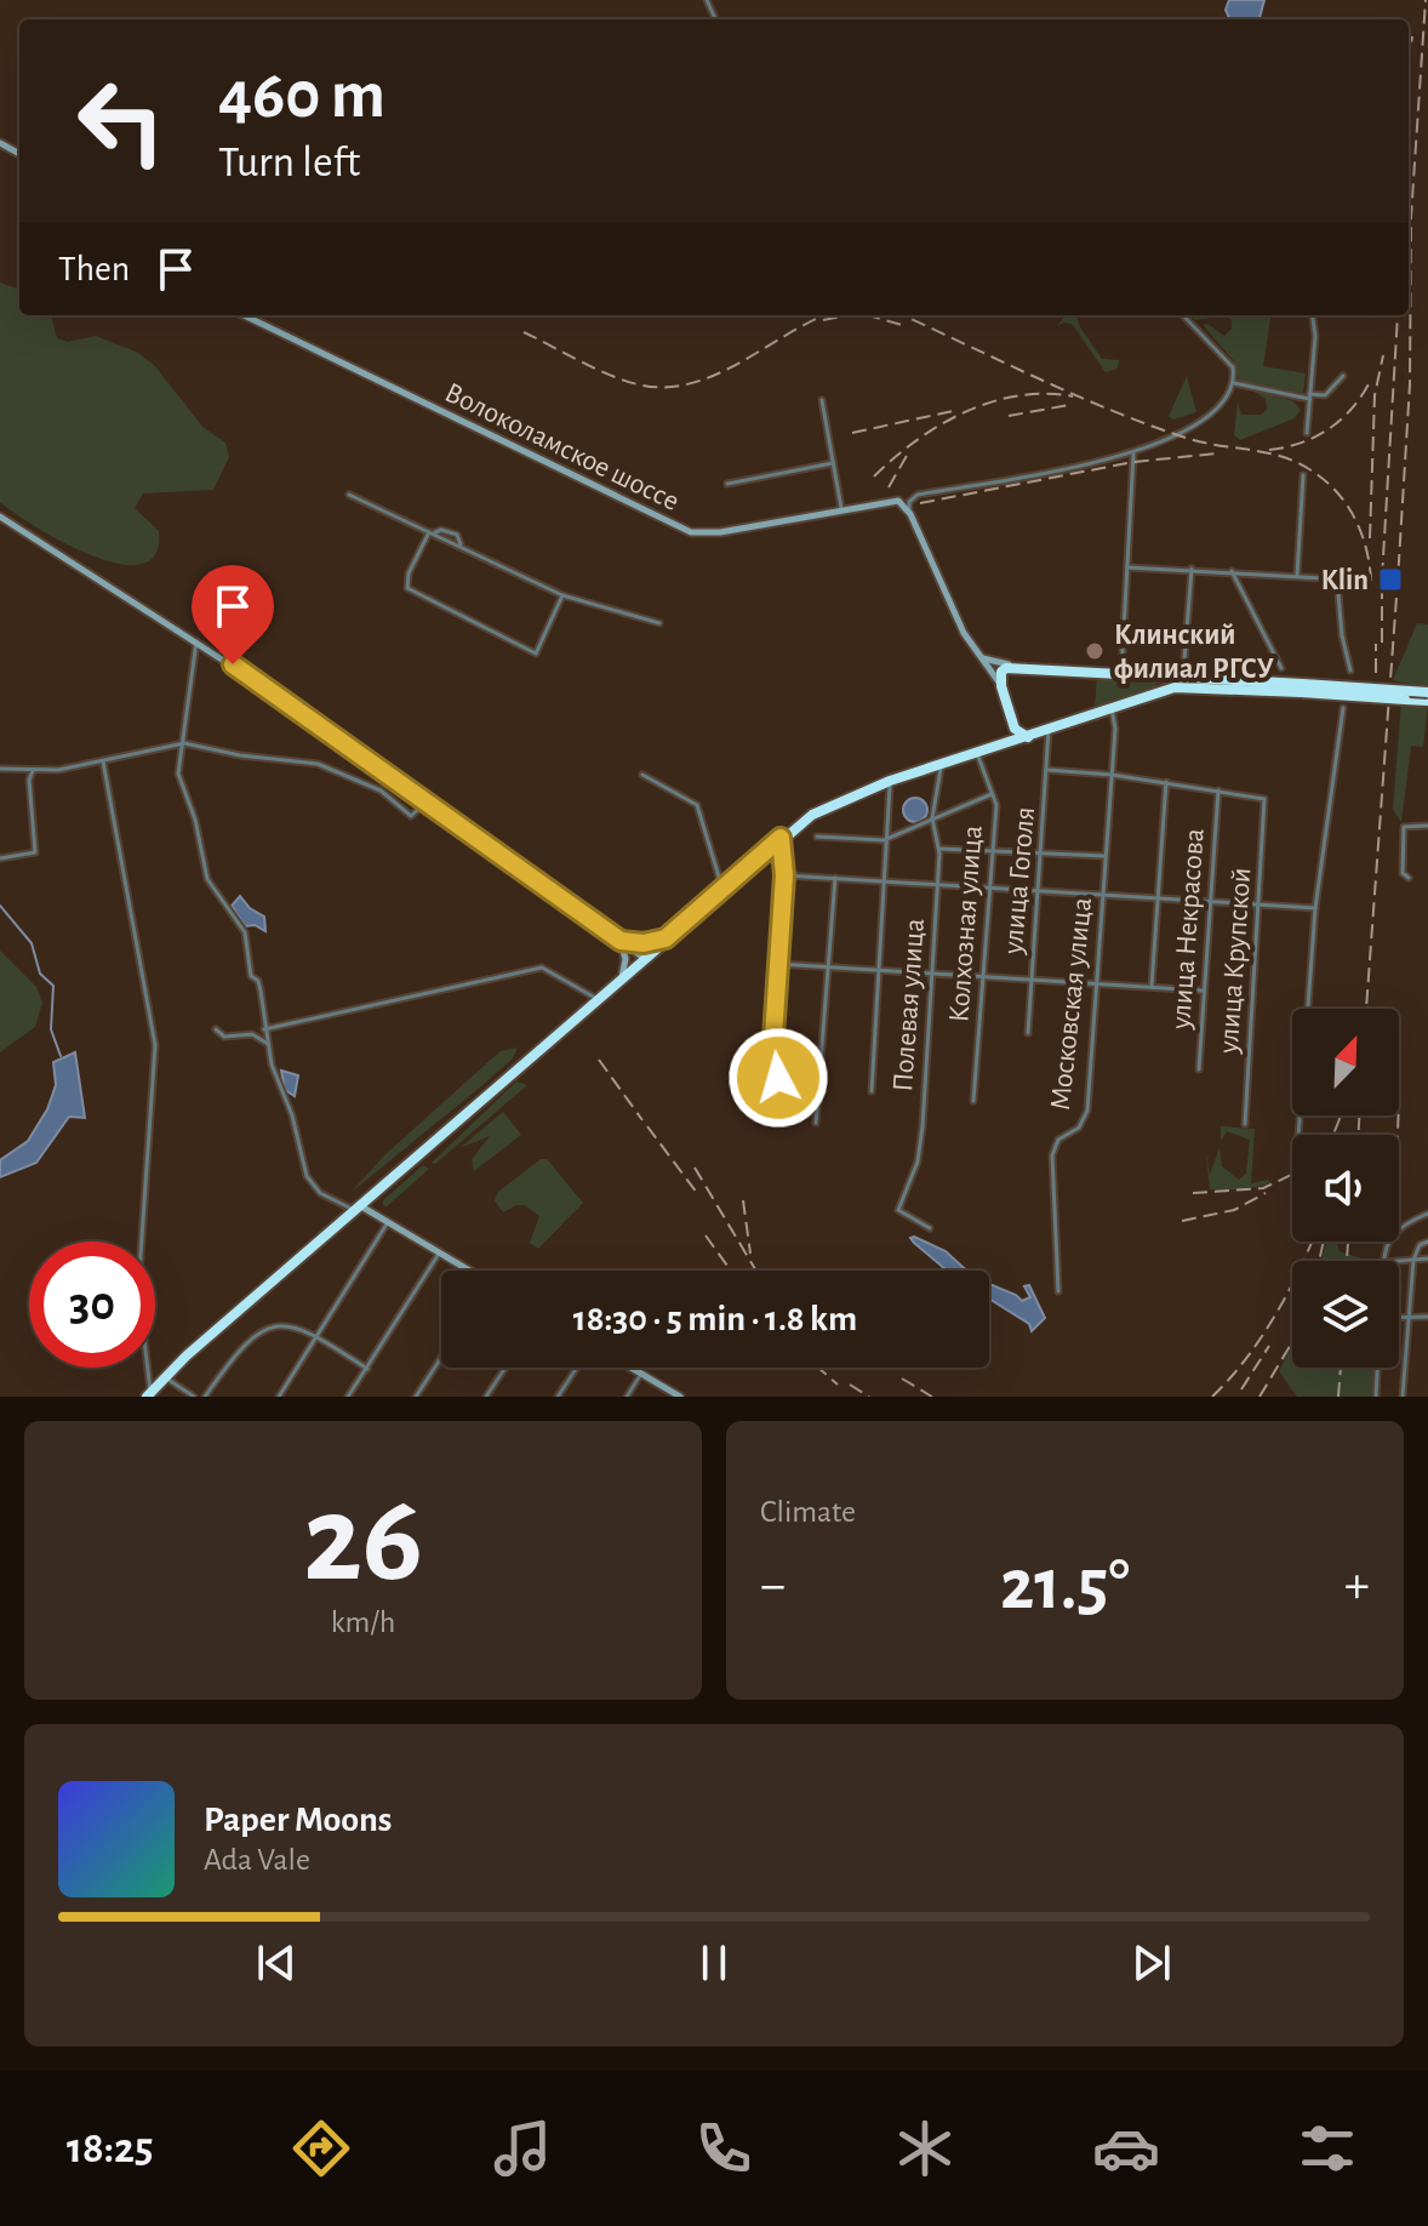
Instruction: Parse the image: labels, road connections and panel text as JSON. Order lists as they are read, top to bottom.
{
  "streets": {
    "street": [
      "Волоколамское шоссе",
      "улица Гоголя",
      "Колхозная улица",
      "улица Некрасова",
      "улица Крупской",
      "Московская улица",
      "Полевая улица"
    ]
  },
  "crossings": [
    ["улица Некрасова", "улица Крупской"]
  ],
  "places": {
    "transit": ["Klin"],
    "other": ["Клинский филиал РГСУ"]
  },
  "north": "top right",
  "page": {
    "turn": ["460 m", "Turn left"],
    "then": "Then",
    "limit": "30",
    "trip": "18:30 · 5 min · 1.8 km",
    "tile": [
      ["26", "km/h"],
      "Climate"
    ],
    "heat": ["−", "21.5°", "+"],
    "song": ["Paper Moons", "Ada Vale"],
    "tabs": "18:25"
  }
}
